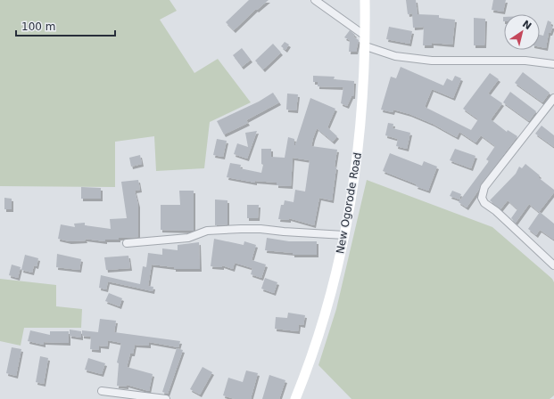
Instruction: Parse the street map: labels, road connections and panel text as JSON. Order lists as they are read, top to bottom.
{
  "streets": {
    "street": ["New Ogorode Road"]
  },
  "scale_bar": "100 m",
  "north": "top right"
}
